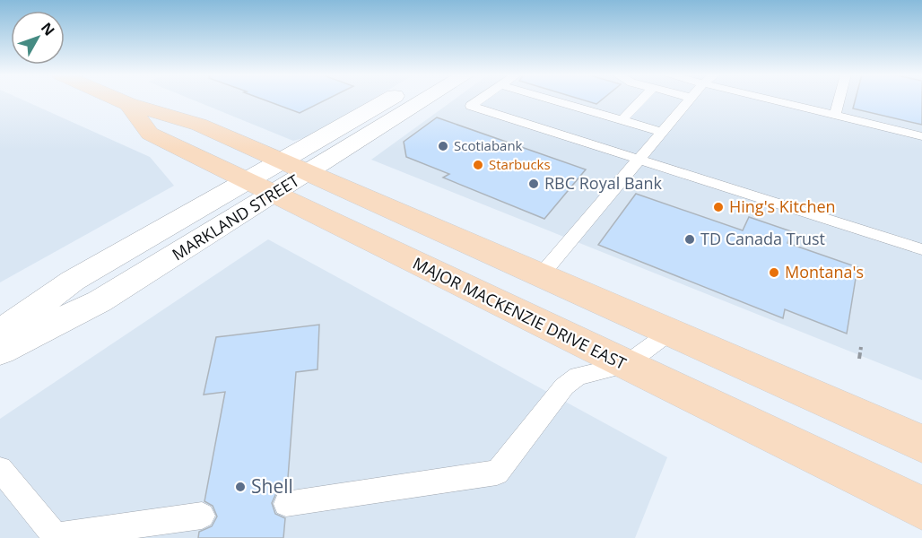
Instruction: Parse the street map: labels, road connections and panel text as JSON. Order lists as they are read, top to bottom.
{
  "streets": {
    "main road": ["MAJOR MACKENZIE DRIVE EAST"],
    "street": ["MARKLAND STREET"]
  },
  "crossings": [
    ["MARKLAND STREET", "MAJOR MACKENZIE DRIVE EAST"]
  ],
  "places": [
    "Scotiabank",
    "Starbucks",
    "RBC Royal Bank",
    "Hing's Kitchen",
    "TD Canada Trust",
    "Montana's",
    "Shell"
  ],
  "north": "top right"
}
